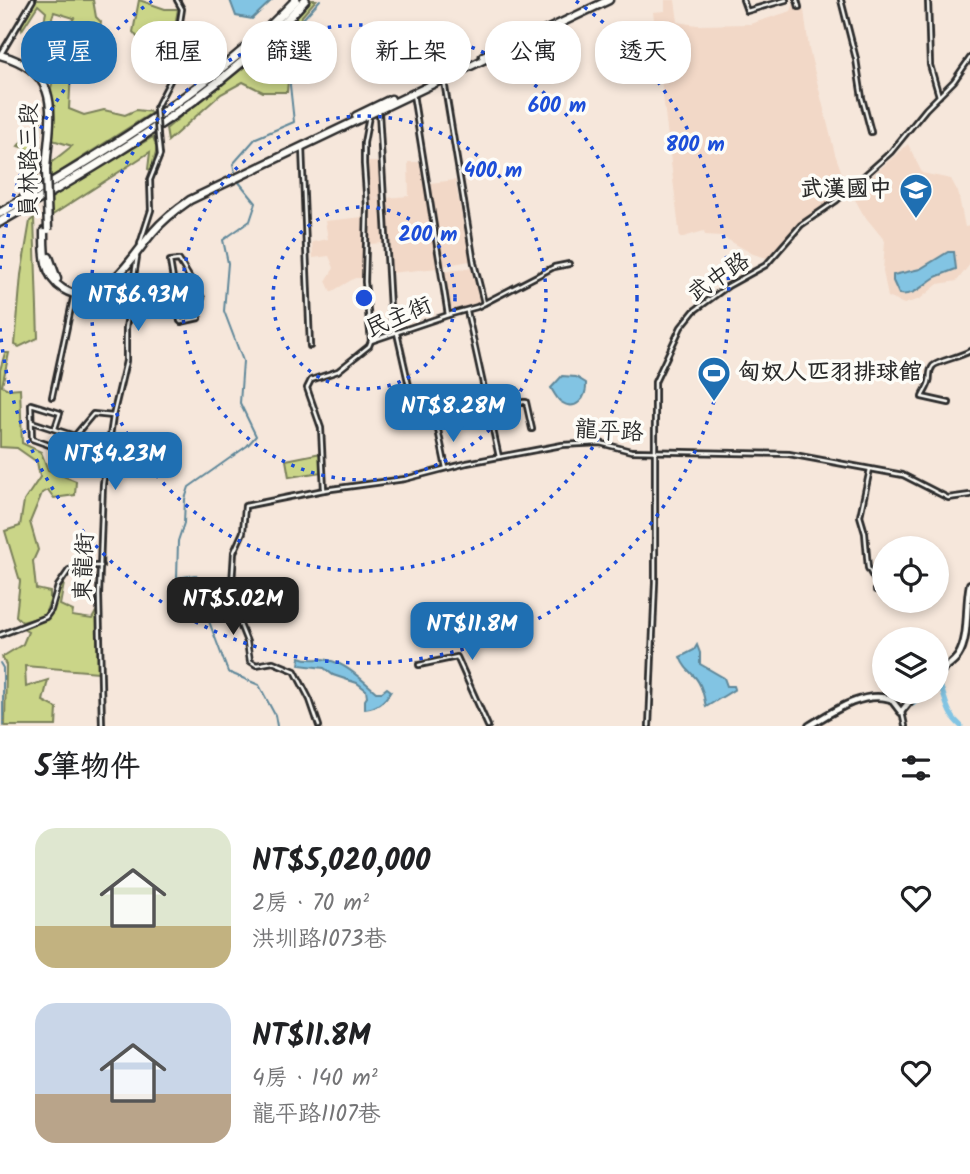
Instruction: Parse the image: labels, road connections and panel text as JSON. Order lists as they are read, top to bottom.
{
  "streets": {
    "main road": ["員林路三段"],
    "street": [
      "武中路",
      "民主街",
      "龍平路",
      "東龍街"
    ]
  },
  "crossings": [
    ["武中路", "龍平路"],
    ["民主街", "龍平路"]
  ],
  "places": {
    "school or university": ["武漢國中"],
    "sports": ["匈奴人匹羽排球館"]
  },
  "page": {
    "chip": [
      "買屋",
      "租屋",
      "篩選",
      "新上架",
      "公寓",
      "透天"
    ],
    "price": [
      "NT$6.93M",
      "NT$8.28M",
      "NT$4.23M",
      "NT$5.02M",
      "NT$11.8M"
    ],
    "heading": "5筆物件",
    "list": [
      {
        "name": "NT$5,020,000",
        "note": "2房 · 70 m² · 洪圳路1073巷"
      },
      {
        "name": "NT$11.8M",
        "note": "4房 · 140 m² · 龍平路1107巷"
      }
    ]
  },
  "rings": [
    "600 m",
    "800 m",
    "400 m",
    "200 m"
  ]
}
